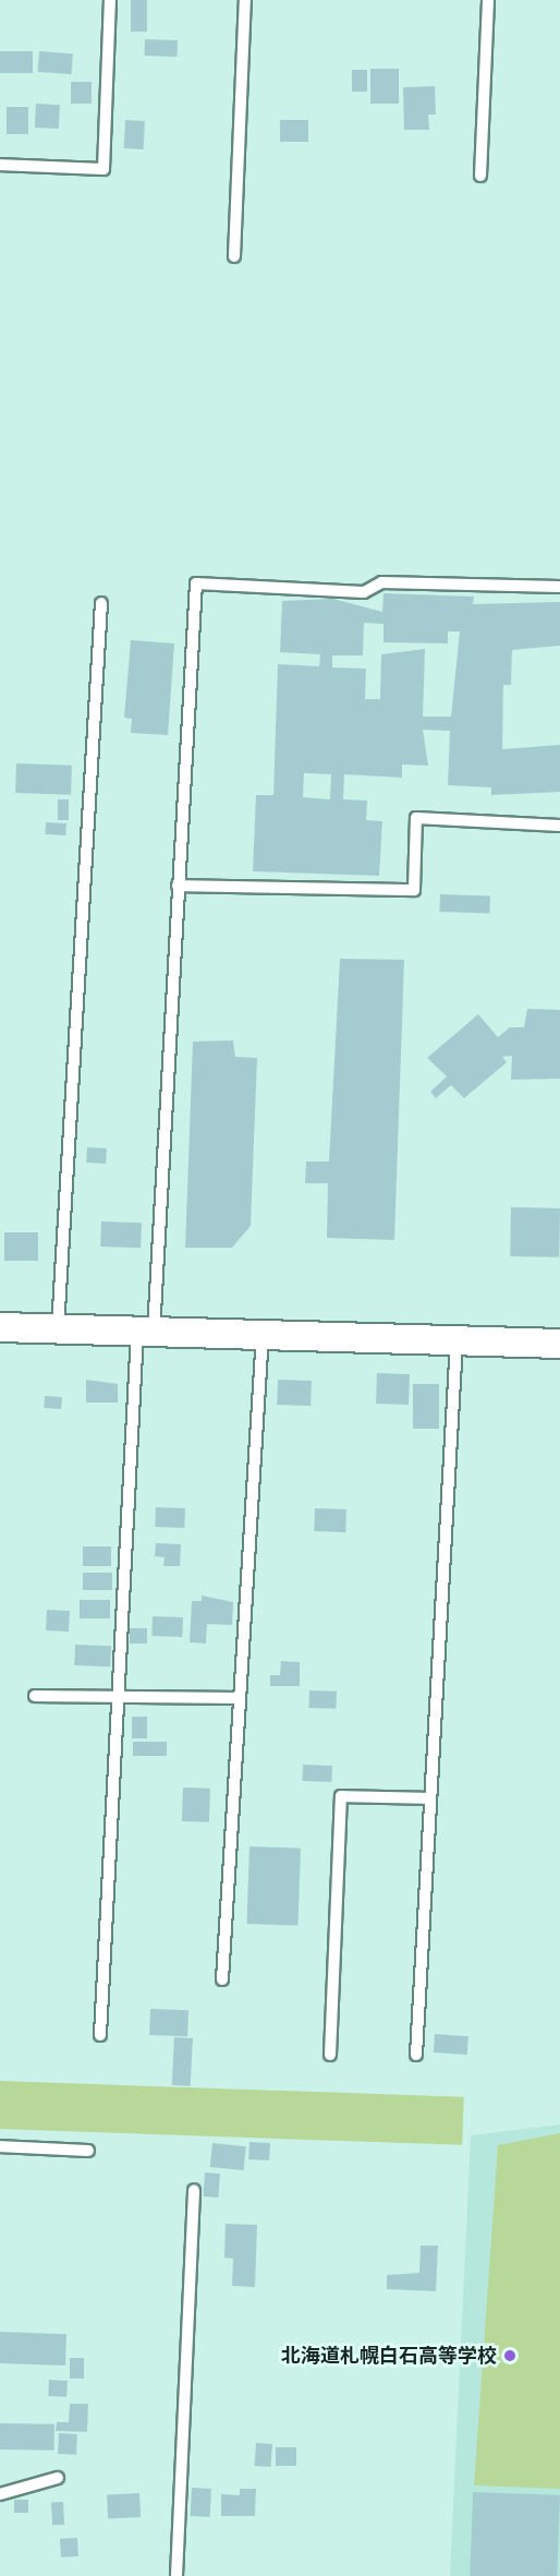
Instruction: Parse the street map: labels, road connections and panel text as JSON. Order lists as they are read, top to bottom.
{
  "places": ["北海道札幌白石高等学校"]
}
